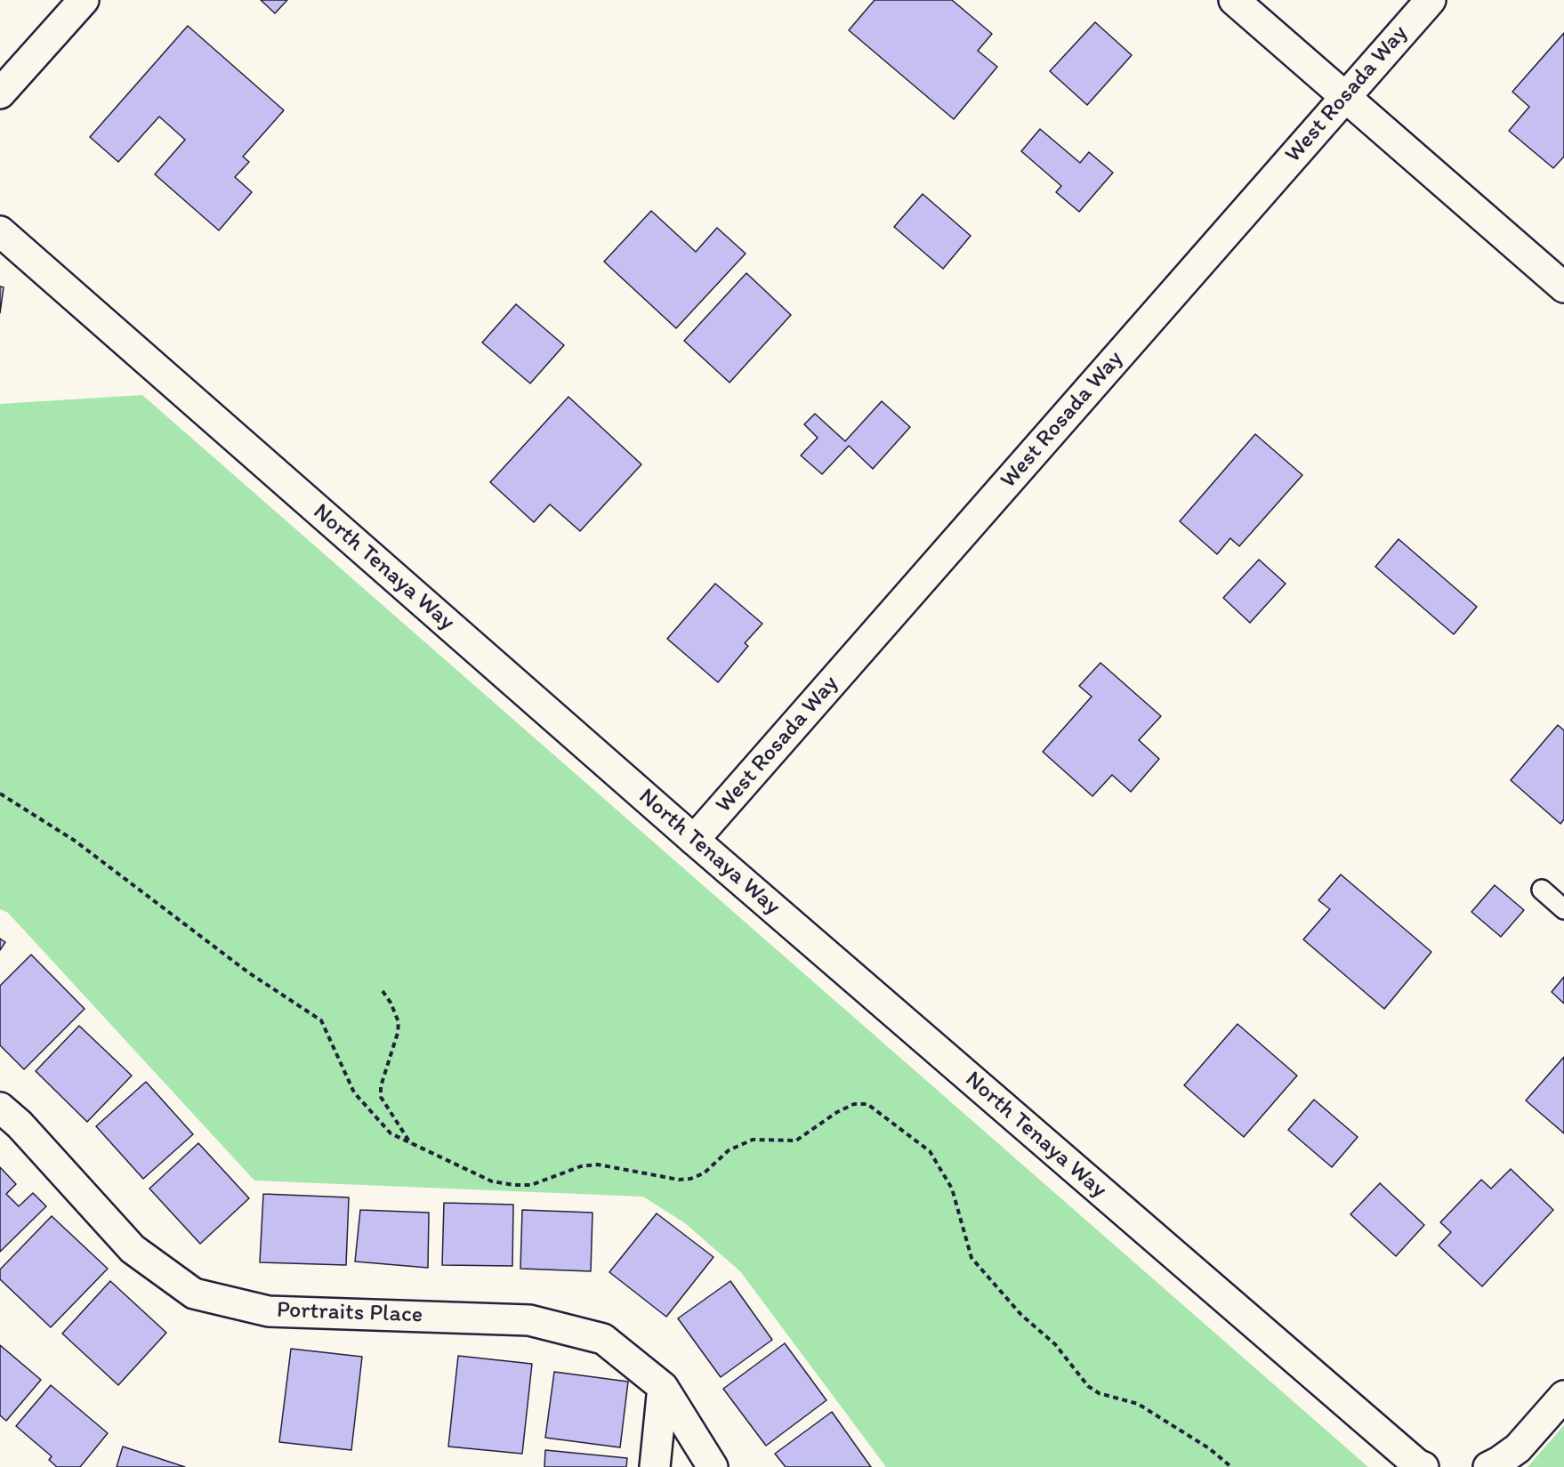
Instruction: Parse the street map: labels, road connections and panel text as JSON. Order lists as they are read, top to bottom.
{
  "streets": {
    "street": ["West Rosada Way", "North Tenaya Way", "Portraits Place"]
  },
  "crossings": [
    ["West Rosada Way", "North Tenaya Way"]
  ]
}
